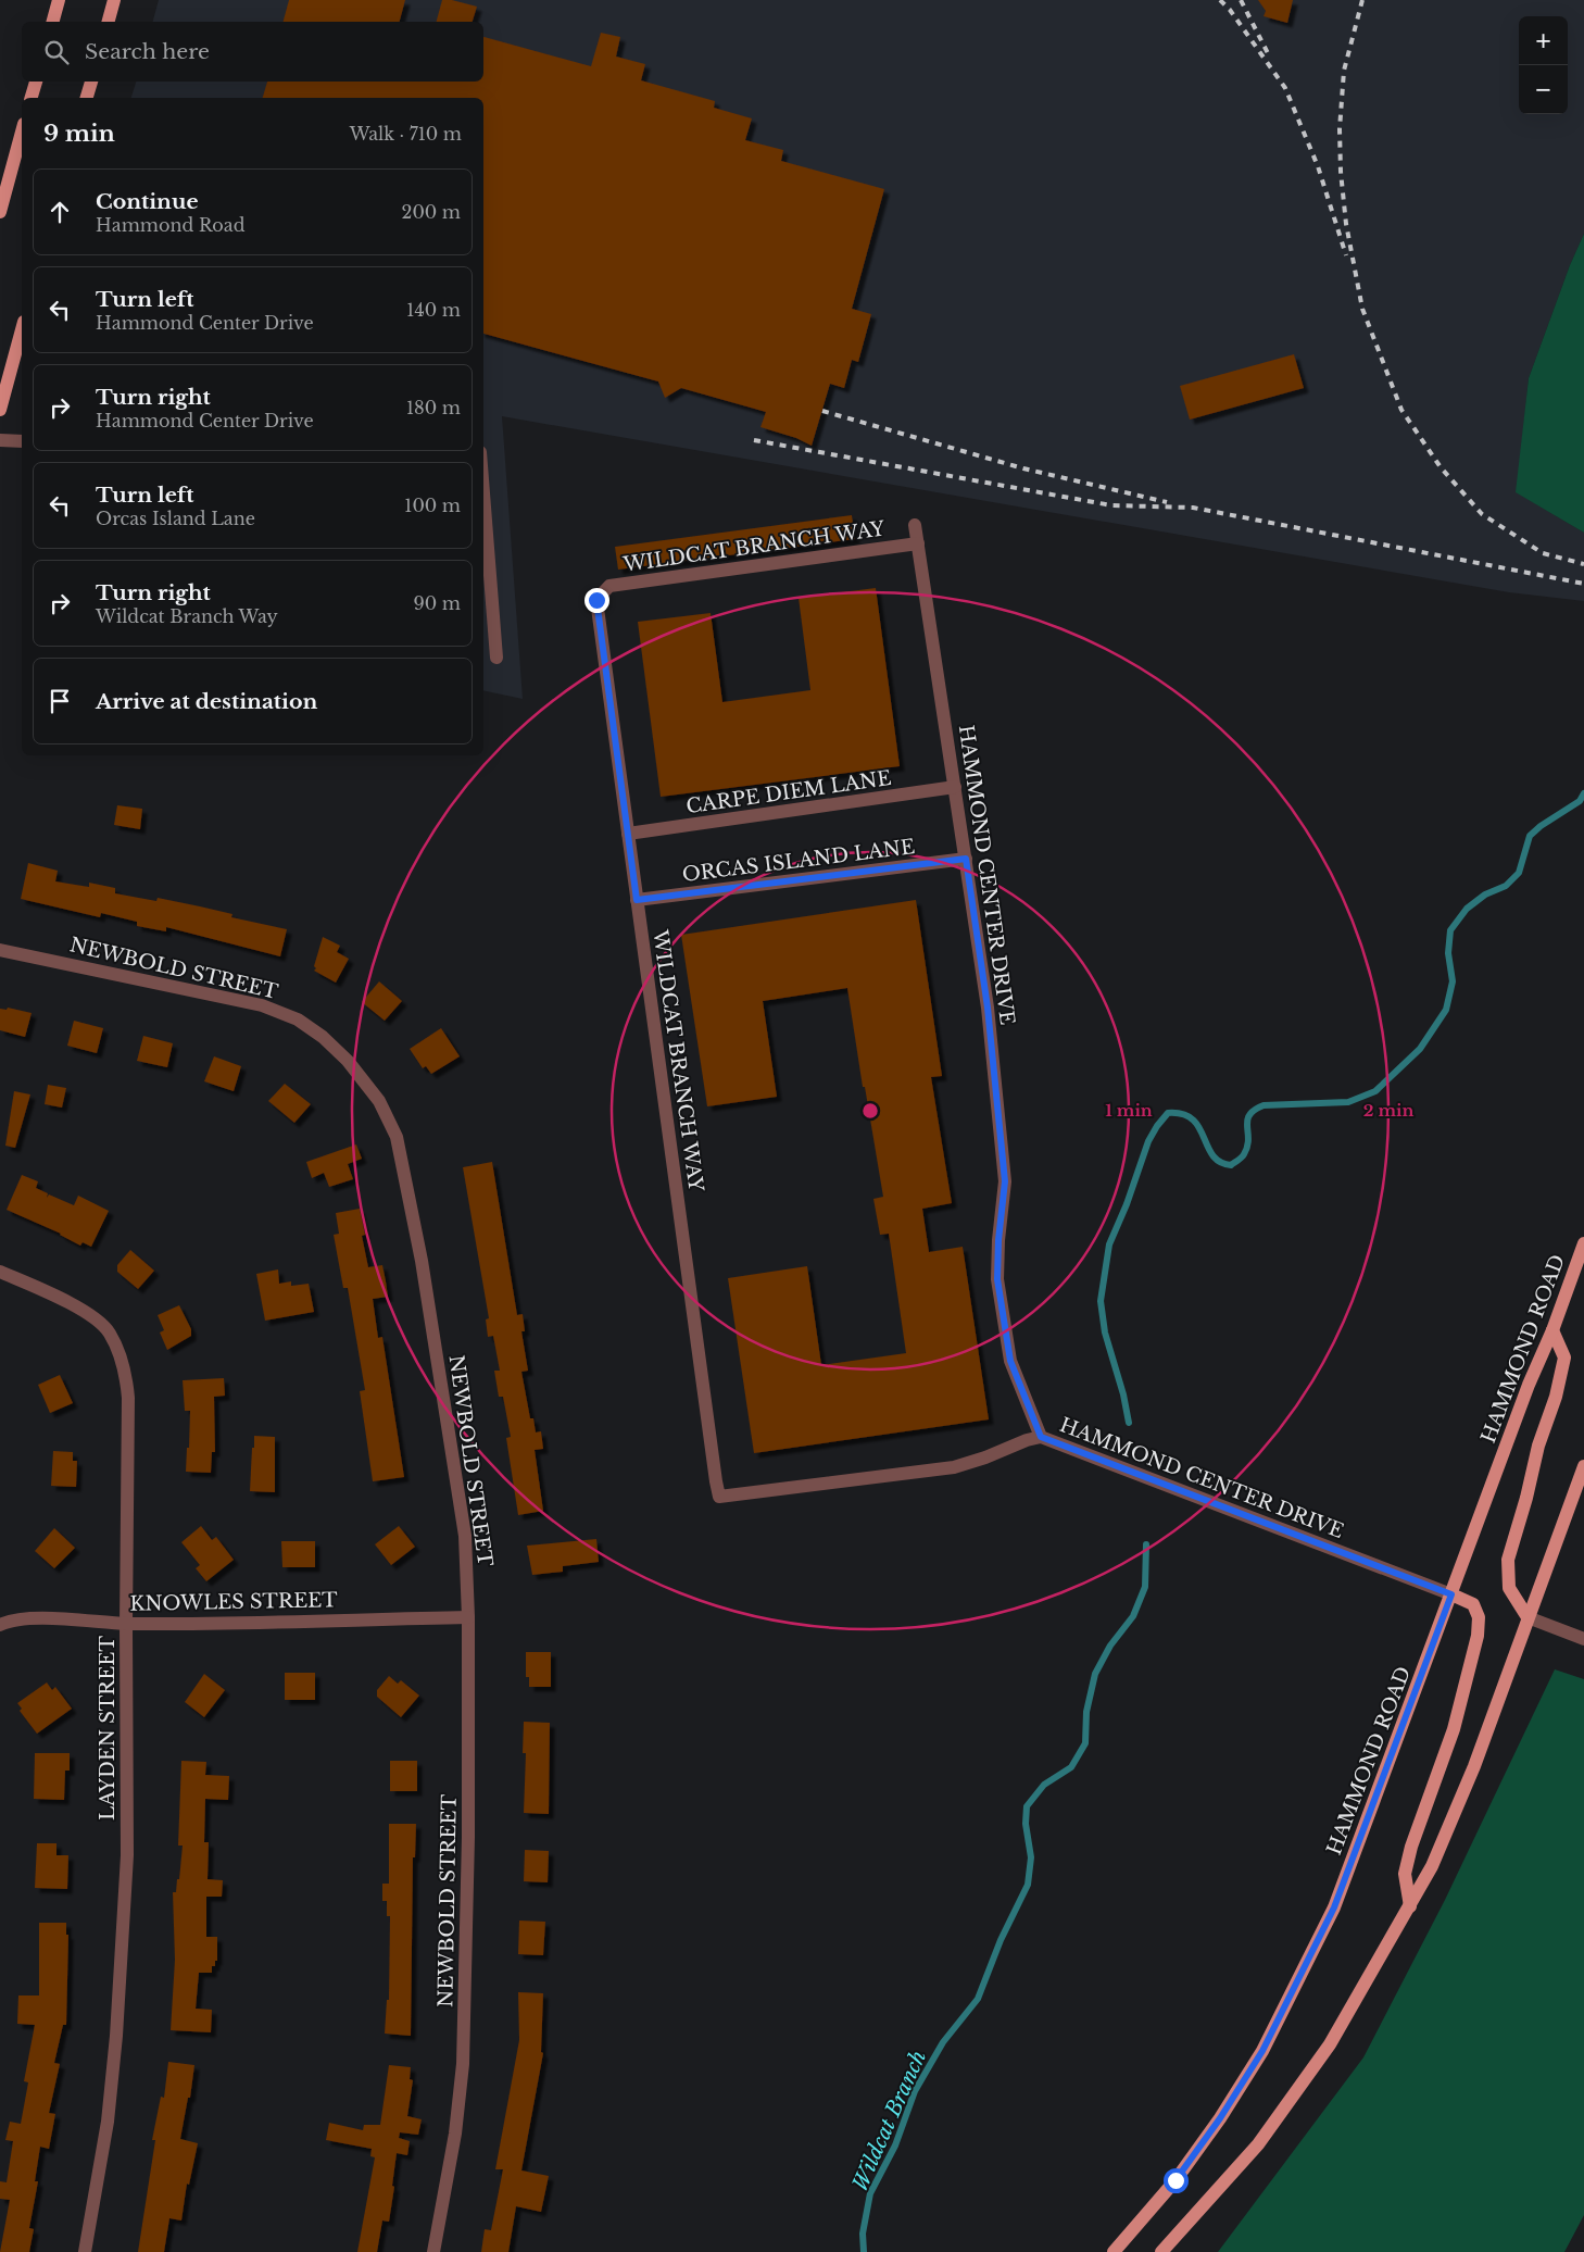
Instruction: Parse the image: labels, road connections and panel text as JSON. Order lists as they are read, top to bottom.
{
  "streets": {
    "main road": ["HAMMOND ROAD"],
    "street": [
      "WILDCAT BRANCH WAY",
      "CARPE DIEM LANE",
      "ORCAS ISLAND LANE",
      "HAMMOND CENTER DRIVE",
      "NEWBOLD STREET",
      "KNOWLES STREET",
      "LAYDEN STREET"
    ]
  },
  "crossings": [
    ["WILDCAT BRANCH WAY", "CARPE DIEM LANE"],
    ["WILDCAT BRANCH WAY", "ORCAS ISLAND LANE"],
    ["WILDCAT BRANCH WAY", "HAMMOND CENTER DRIVE"],
    ["CARPE DIEM LANE", "HAMMOND CENTER DRIVE"],
    ["ORCAS ISLAND LANE", "HAMMOND CENTER DRIVE"],
    ["HAMMOND CENTER DRIVE", "HAMMOND ROAD"],
    ["NEWBOLD STREET", "KNOWLES STREET"],
    ["KNOWLES STREET", "LAYDEN STREET"]
  ],
  "water": ["Wildcat Branch"],
  "page": {
    "map_buttons": ["+", "−"],
    "search": "Search here",
    "heading": ["9 min", "Walk · 710 m"],
    "list": [
      ["Continue", "Hammond Road", "200 m"],
      ["Turn left", "Hammond Center Drive", "140 m"],
      ["Turn right", "Hammond Center Drive", "180 m"],
      ["Turn left", "Orcas Island Lane", "100 m"],
      ["Turn right", "Wildcat Branch Way", "90 m"],
      "Arrive at destination"
    ]
  },
  "rings": ["1 min", "2 min"]
}
